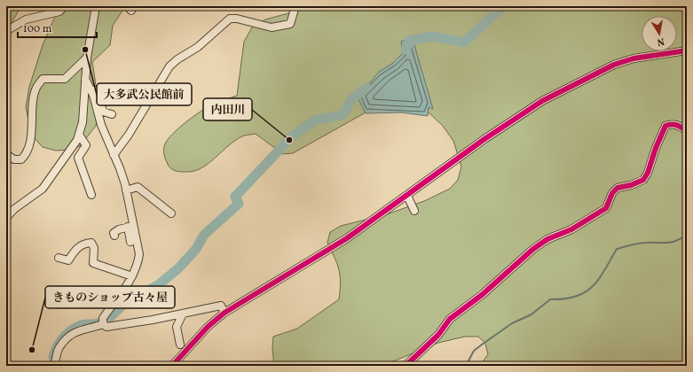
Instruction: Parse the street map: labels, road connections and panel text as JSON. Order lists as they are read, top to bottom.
{
  "places": ["大多武公民館前", "内田川", "きものショップ古々屋"],
  "scale_bar": "100 m",
  "north": "bottom"
}
